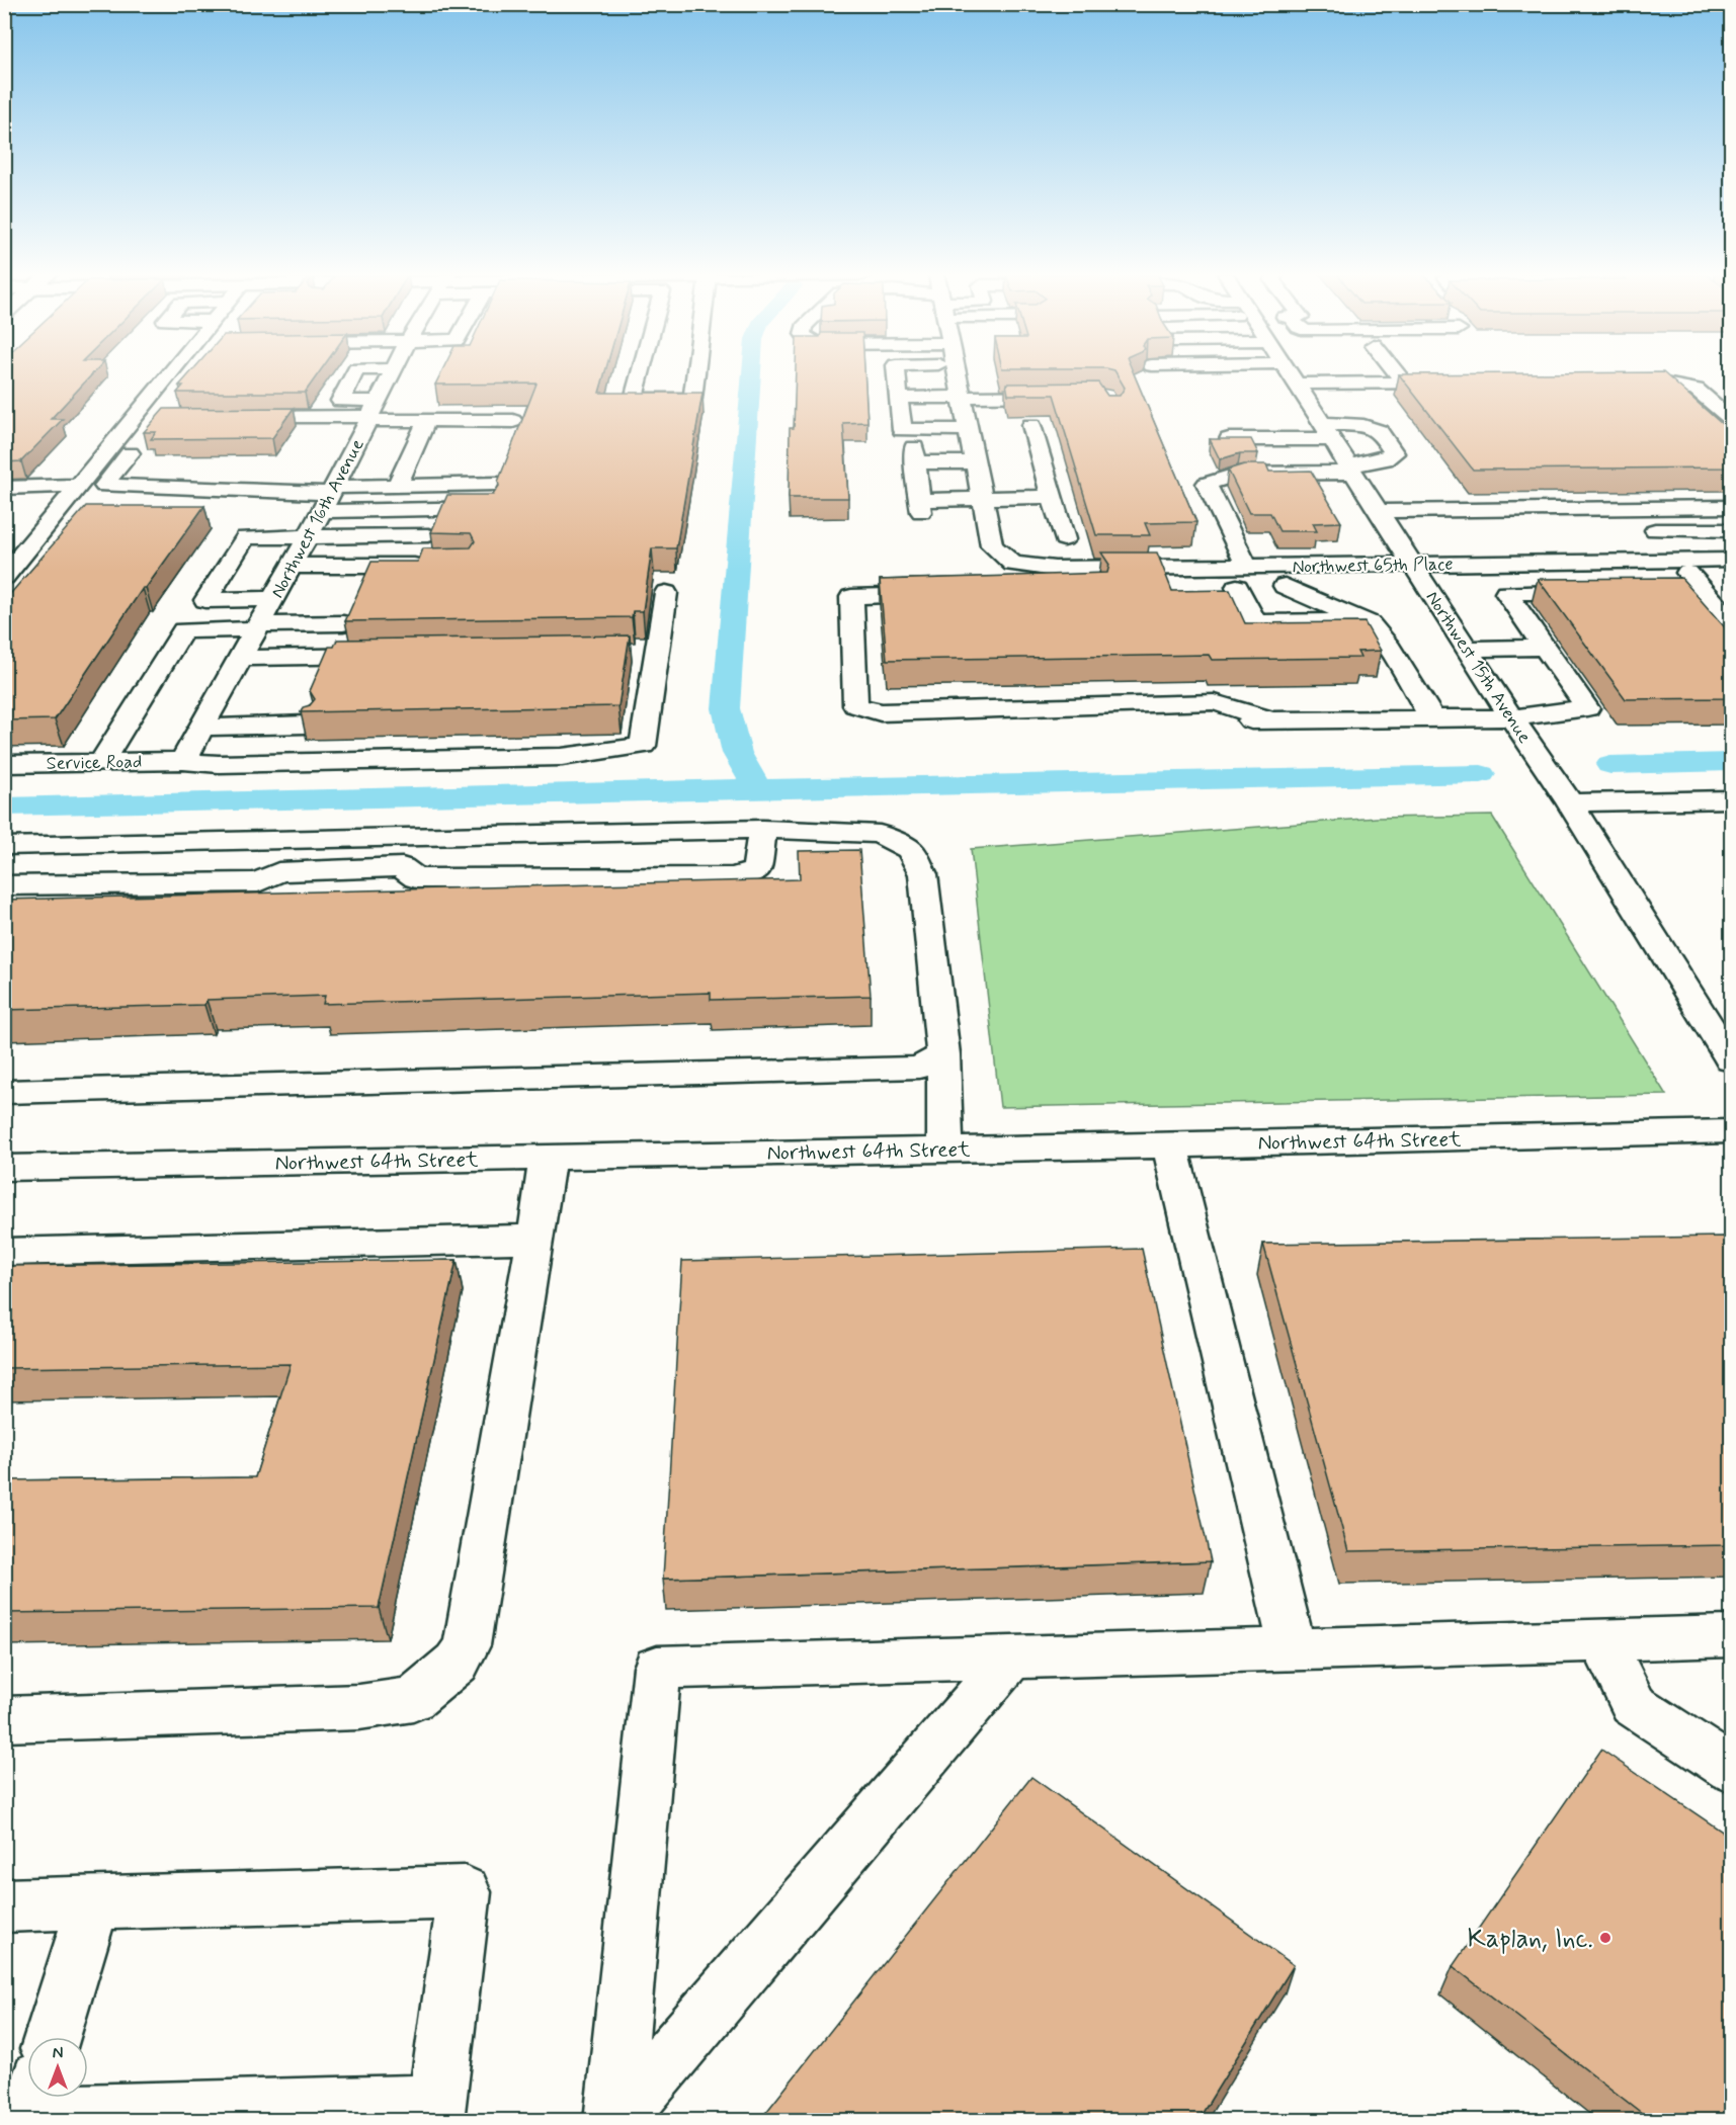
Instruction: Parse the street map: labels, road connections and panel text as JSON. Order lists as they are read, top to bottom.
{
  "streets": {
    "street": [
      "Northwest 16th Avenue",
      "Northwest 65th Place",
      "Northwest 15th Avenue",
      "Service Road",
      "Northwest 64th Street"
    ]
  },
  "crossings": [
    ["Northwest 16th Avenue", "Service Road"],
    ["Northwest 65th Place", "Northwest 15th Avenue"]
  ],
  "places": ["Kaplan, Inc."],
  "north": "top"
}
